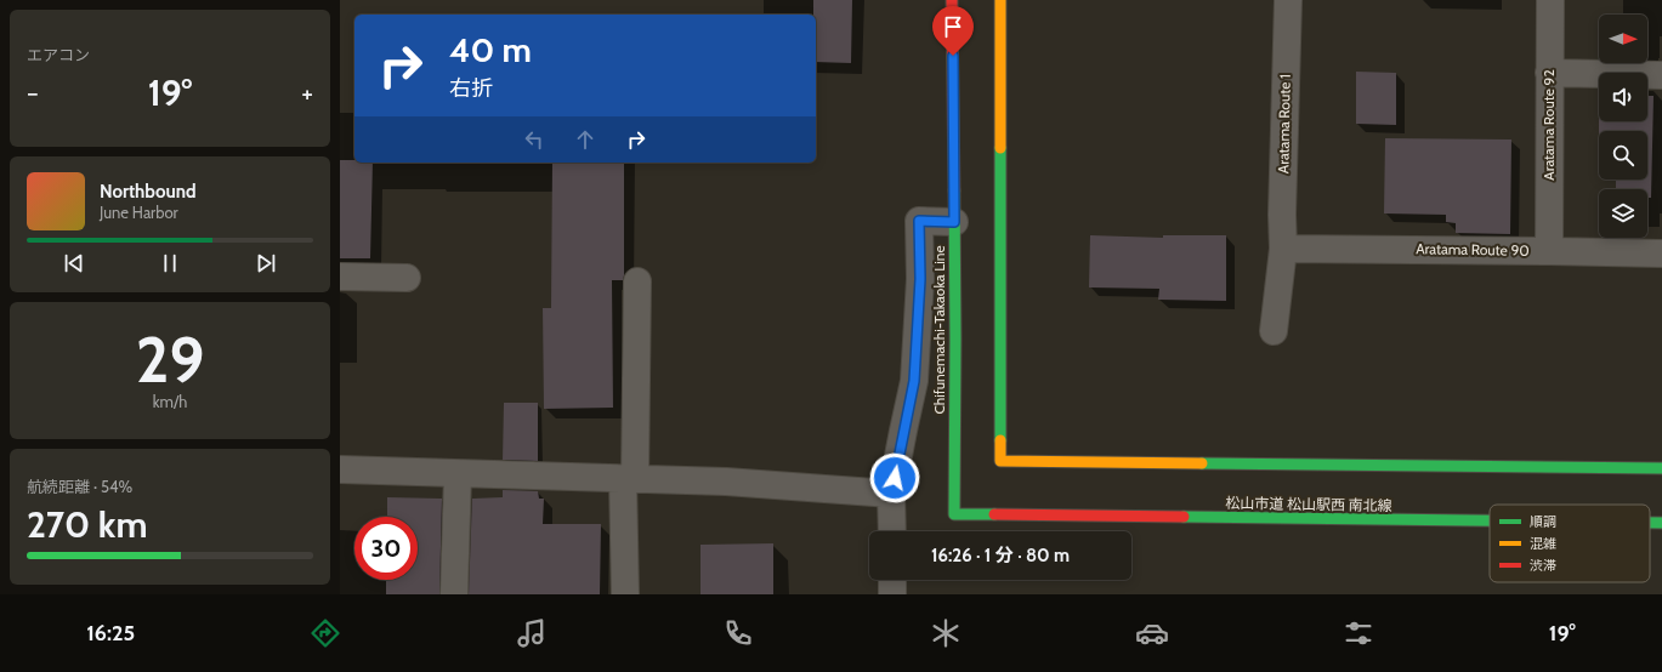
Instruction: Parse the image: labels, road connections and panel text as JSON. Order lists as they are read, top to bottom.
{
  "streets": {
    "street": [
      "Aratama Route 1",
      "Aratama Route 92",
      "Aratama Route 90",
      "Chifunemachi-Takaoka Line",
      "松山市道 松山駅西 南北線"
    ]
  },
  "crossings": [
    ["Aratama Route 1", "Aratama Route 90"],
    ["Aratama Route 92", "Aratama Route 90"],
    ["Chifunemachi-Takaoka Line", "松山市道 松山駅西 南北線"]
  ],
  "legend": ["順調", "混雑", "渋滞"],
  "north": "right",
  "page": {
    "tile": [
      "エアコン",
      ["29", "km/h"],
      ["航続距離 · 54%", "270 km"]
    ],
    "turn": ["40 m", "右折"],
    "heat": ["−", "19°", "+"],
    "song": ["Northbound", "June Harbor"],
    "limit": "30",
    "trip": "16:26 · 1 分 · 80 m",
    "tabs": ["16:25", "19°"]
  }
}
